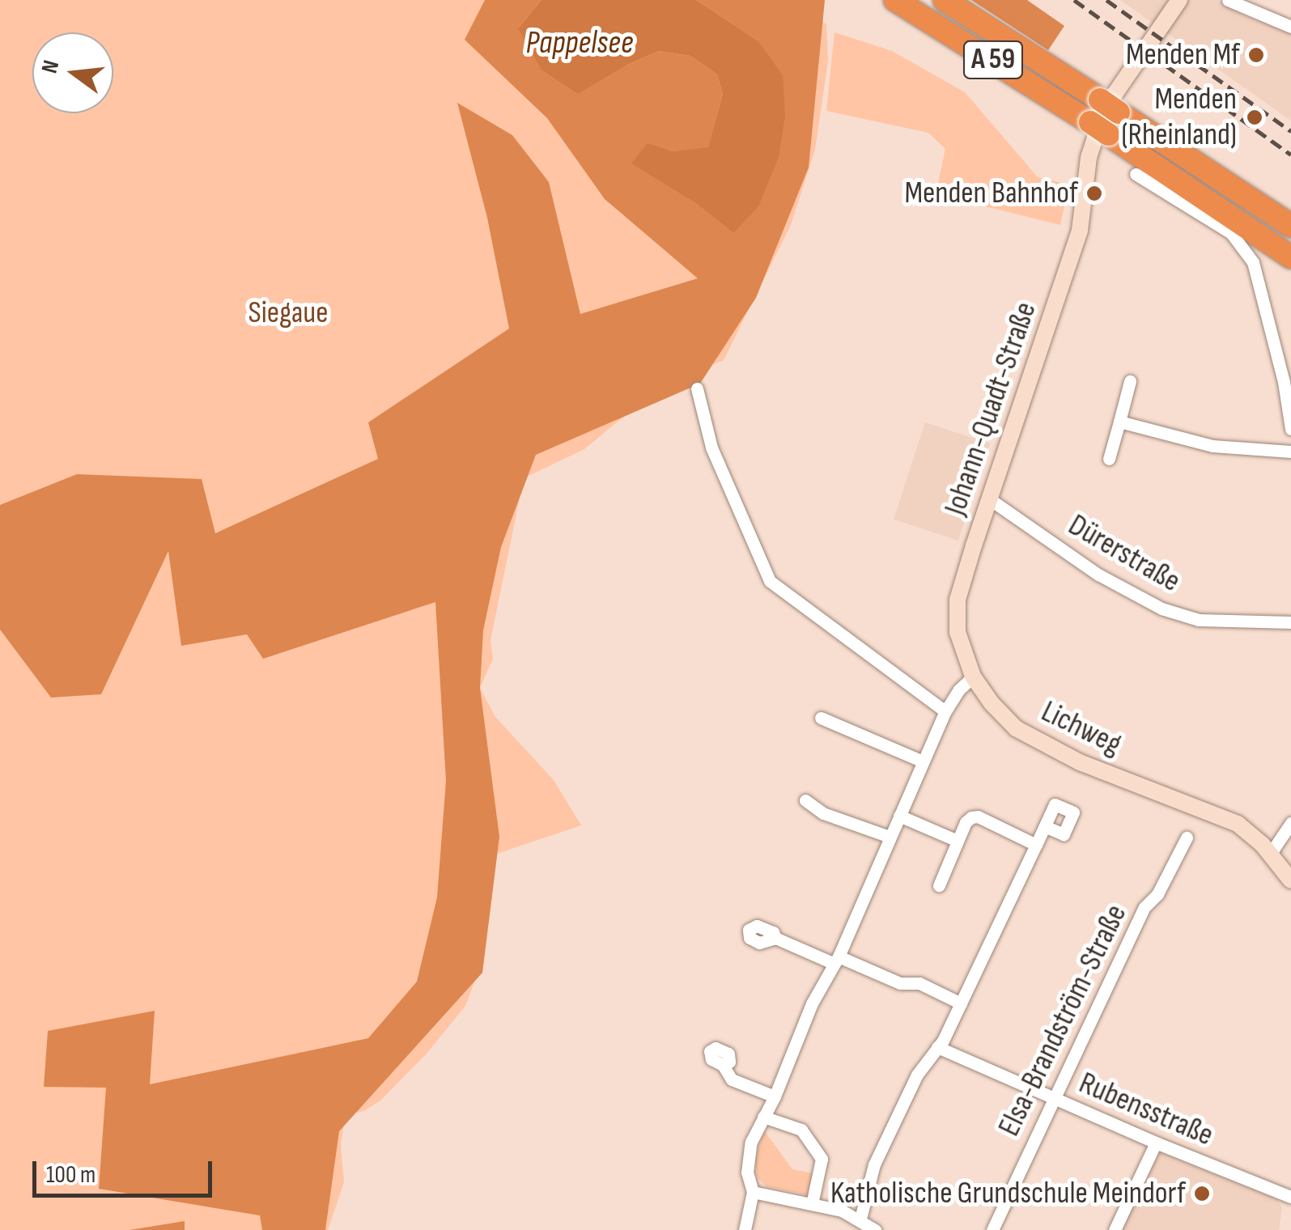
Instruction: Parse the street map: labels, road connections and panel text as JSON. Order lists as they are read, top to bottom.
{
  "streets": {
    "highway": ["A 59"],
    "main road": ["Johann-Quadt-Straße", "Lichweg"],
    "street": ["Dürerstraße", "Elsa-Brandström-Straße", "Rubensstraße"]
  },
  "crossings": [
    ["Johann-Quadt-Straße", "Dürerstraße"],
    ["Johann-Quadt-Straße", "Lichweg"],
    ["Elsa-Brandström-Straße", "Rubensstraße"]
  ],
  "water": ["Pappelsee"],
  "parks": ["Siegaue"],
  "places": [
    "Menden Mf",
    "Menden (Rheinland)",
    "Menden Bahnhof",
    "Katholische Grundschule Meindorf"
  ],
  "scale_bar": "100 m",
  "north": "left"
}
